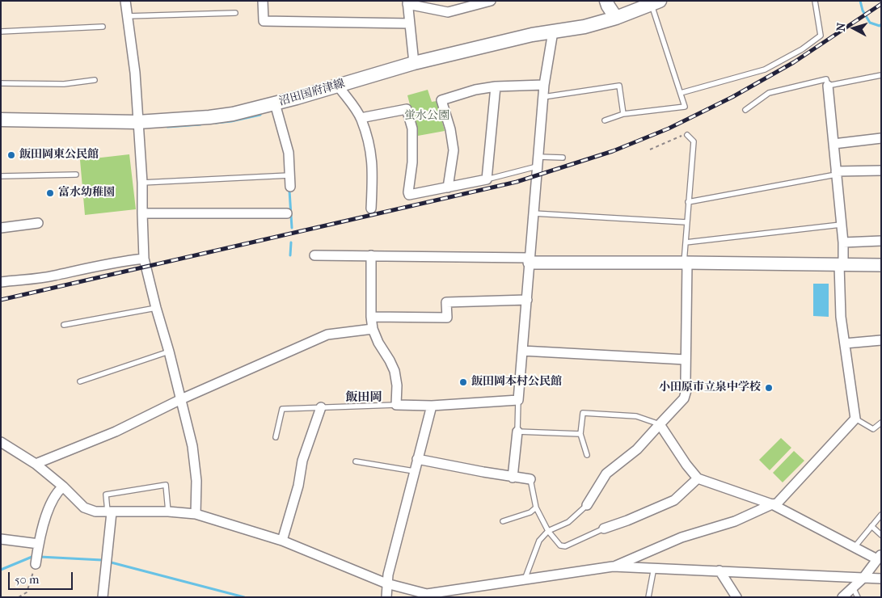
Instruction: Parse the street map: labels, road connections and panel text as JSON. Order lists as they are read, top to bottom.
{
  "streets": {
    "main road": ["沼田国府津線"]
  },
  "districts": ["飯田岡"],
  "parks": ["蛍水公園"],
  "places": [
    "飯田岡東公民館",
    "富水幼稚園",
    "飯田岡本村公民館",
    "小田原市立泉中学校"
  ],
  "scale_bar": "50 m",
  "north": "left"
}
